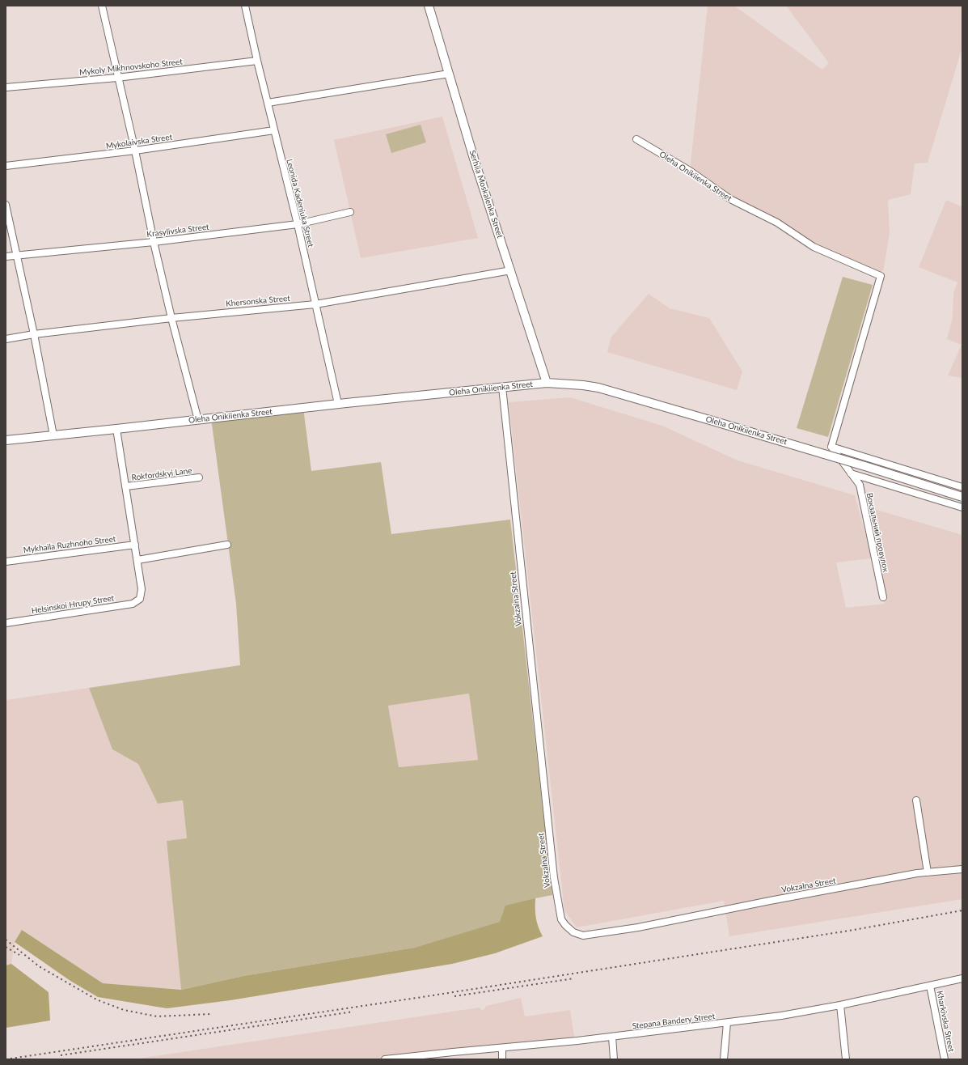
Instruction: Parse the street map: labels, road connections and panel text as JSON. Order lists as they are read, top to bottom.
{
  "streets": {
    "main road": ["Oleha Onikiienka Street", "Serhiia Moskalenka Street"],
    "street": [
      "Mykoly Mikhnovskoho Street",
      "Mykolaivska Street",
      "Leonida Kadeniuka Street",
      "Krasylivska Street",
      "Khersonska Street",
      "Rokfordskyi Lane",
      "Вокзальний провулок",
      "Mykhaila Ruzhnoho Street",
      "Vokzalna Street",
      "Helsinskoi Hrupy Street",
      "Stepana Bandery Street",
      "Kharkivska Street"
    ]
  },
  "crossings": [
    ["Mykoly Mikhnovskoho Street", "Leonida Kadeniuka Street"],
    ["Mykolaivska Street", "Leonida Kadeniuka Street"],
    ["Oleha Onikiienka Street", "Serhiia Moskalenka Street"],
    ["Oleha Onikiienka Street", "Leonida Kadeniuka Street"],
    ["Oleha Onikiienka Street", "Вокзальний провулок"],
    ["Oleha Onikiienka Street", "Vokzalna Street"],
    ["Serhiia Moskalenka Street", "Khersonska Street"],
    ["Leonida Kadeniuka Street", "Krasylivska Street"],
    ["Leonida Kadeniuka Street", "Khersonska Street"],
    ["Stepana Bandery Street", "Kharkivska Street"]
  ]
}
